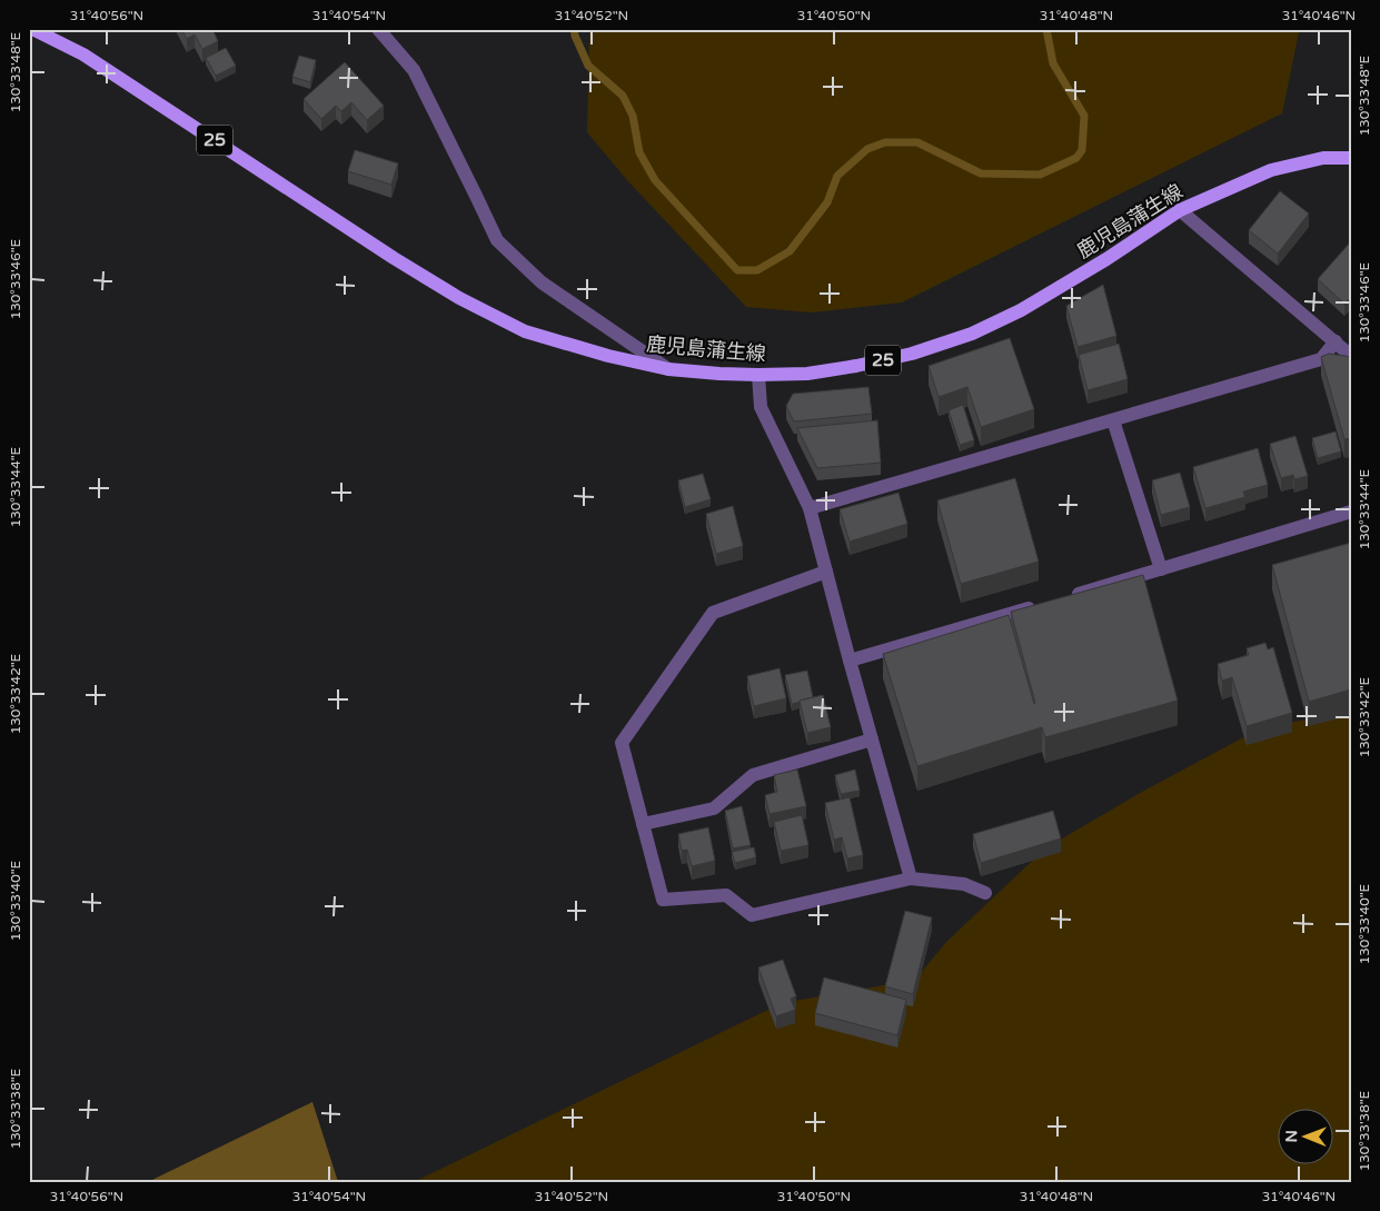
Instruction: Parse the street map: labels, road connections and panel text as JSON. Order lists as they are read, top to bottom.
{
  "streets": {
    "main road": ["25", "鹿児島蒲生線"]
  },
  "north": "left",
  "coordinates": [
    "31°40'56\"N",
    "31°40'54\"N",
    "31°40'52\"N",
    "31°40'50\"N",
    "31°40'48\"N",
    "31°40'46\"N",
    "130°33'48\"E",
    "130°33'46\"E",
    "130°33'44\"E",
    "130°33'42\"E",
    "130°33'40\"E",
    "130°33'38\"E"
  ]
}
